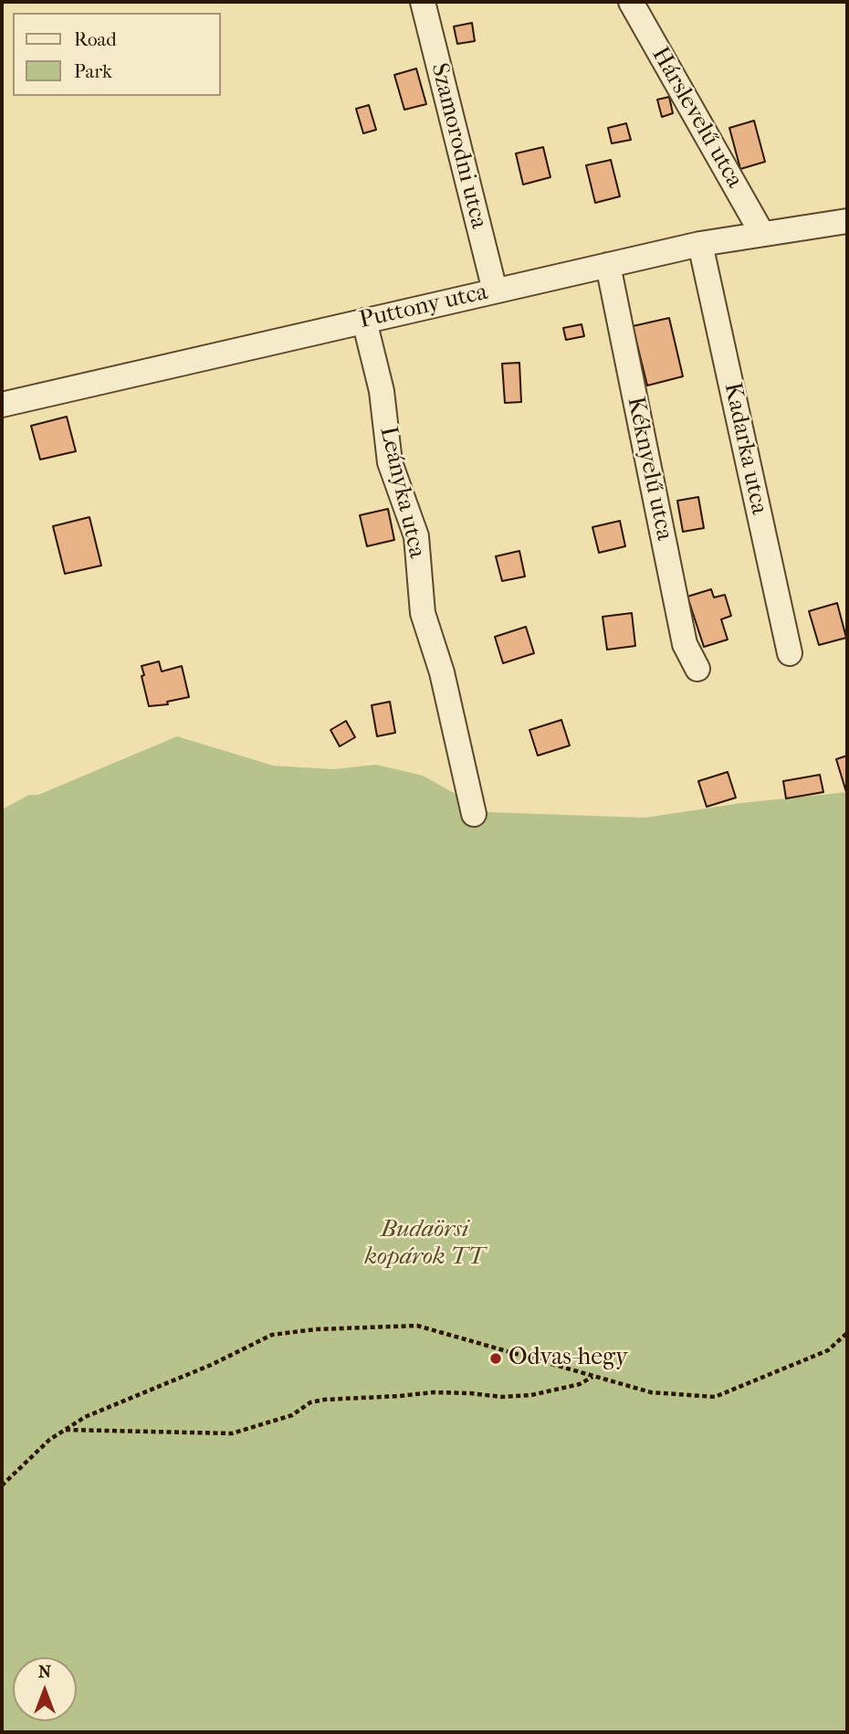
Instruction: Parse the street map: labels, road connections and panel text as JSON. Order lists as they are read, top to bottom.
{
  "streets": {
    "street": [
      "Hárslevelű utca",
      "Szamorodni utca",
      "Puttony utca",
      "Kadarka utca",
      "Kéknyelű utca",
      "Leányka utca"
    ]
  },
  "crossings": [
    ["Hárslevelű utca", "Puttony utca"],
    ["Szamorodni utca", "Puttony utca"],
    ["Puttony utca", "Kadarka utca"],
    ["Puttony utca", "Kéknyelű utca"],
    ["Puttony utca", "Leányka utca"]
  ],
  "parks": ["Budaörsi kopárok TT"],
  "places": ["Odvas-hegy"],
  "legend": ["Road", "Park"],
  "north": "top"
}
